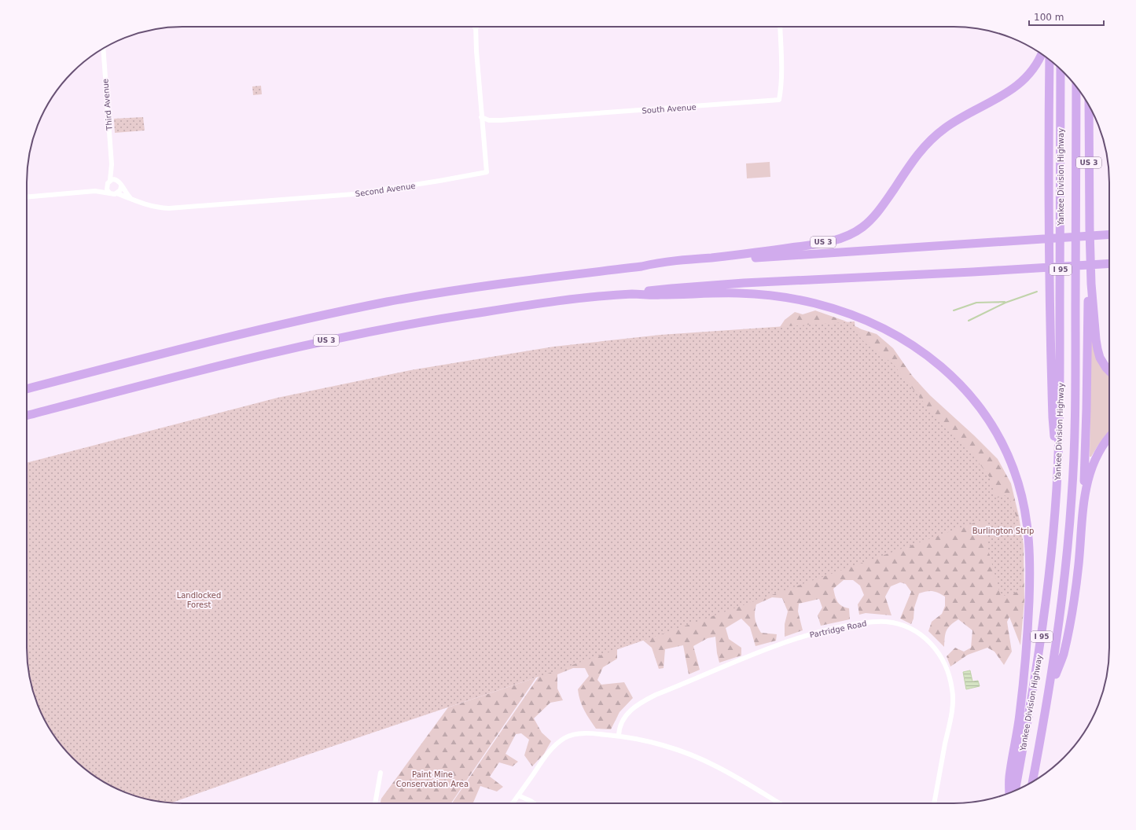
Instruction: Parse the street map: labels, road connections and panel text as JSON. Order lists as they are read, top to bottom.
{
  "streets": {
    "highway": ["US 3", "Yankee Division Highway", "I 95"],
    "street": [
      "Third Avenue",
      "South Avenue",
      "Second Avenue",
      "Partridge Road"
    ]
  },
  "crossings": [
    ["Third Avenue", "Second Avenue"],
    ["South Avenue", "Second Avenue"]
  ],
  "parks": ["Burlington Strip", "Landlocked Forest", "Paint Mine Conservation Area"],
  "scale_bar": "100 m"
}
